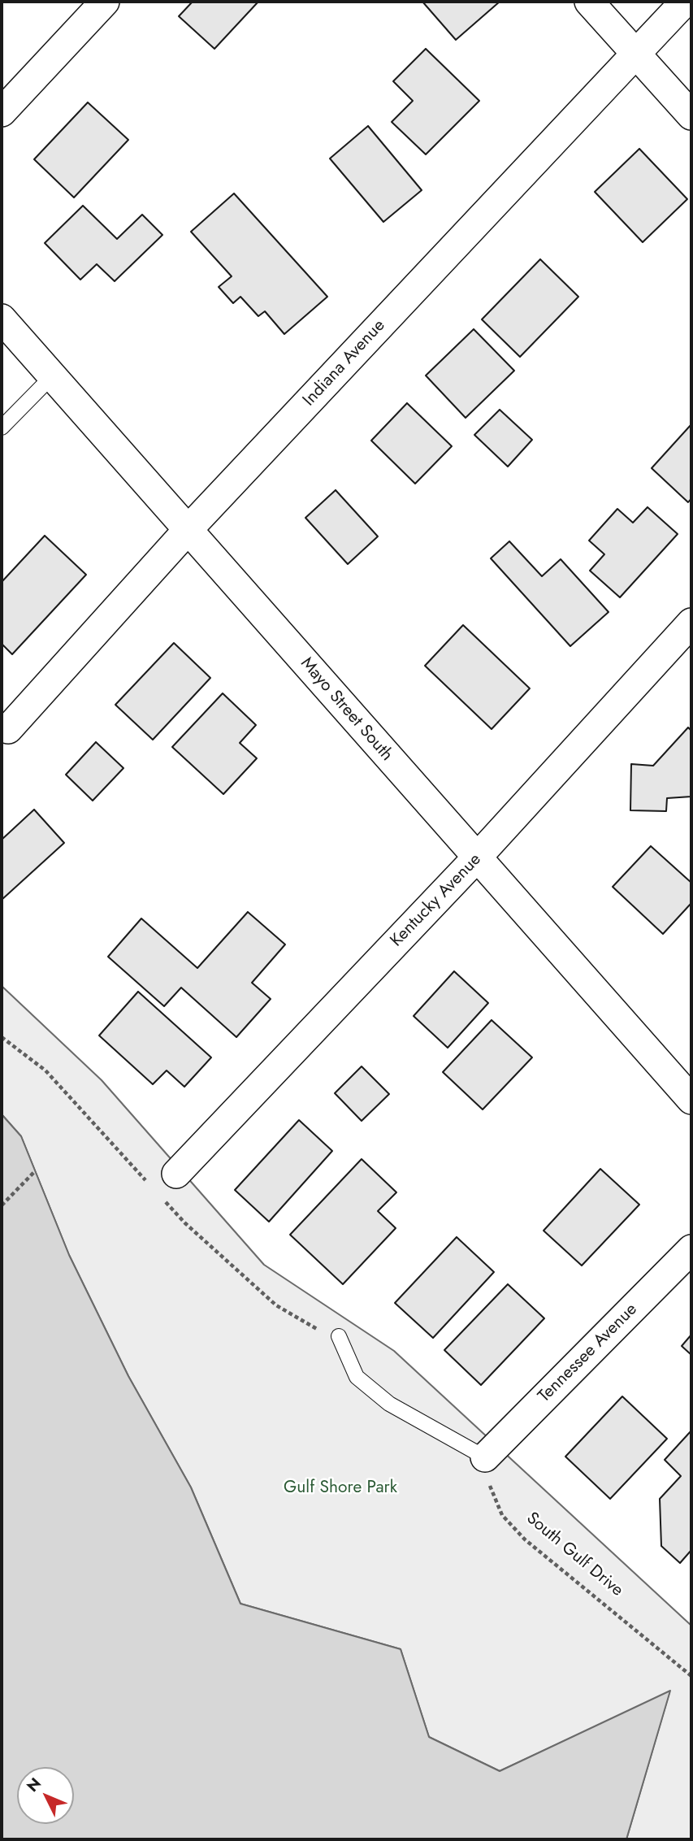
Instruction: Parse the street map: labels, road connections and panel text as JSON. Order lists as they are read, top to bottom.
{
  "streets": {
    "street": [
      "Indiana Avenue",
      "Mayo Street South",
      "Kentucky Avenue",
      "Tennessee Avenue"
    ],
    "path": ["South Gulf Drive"]
  },
  "crossings": [
    ["Indiana Avenue", "Mayo Street South"],
    ["Mayo Street South", "Kentucky Avenue"],
    ["Tennessee Avenue", "South Gulf Drive"]
  ],
  "parks": ["Gulf Shore Park"],
  "north": "top left"
}
